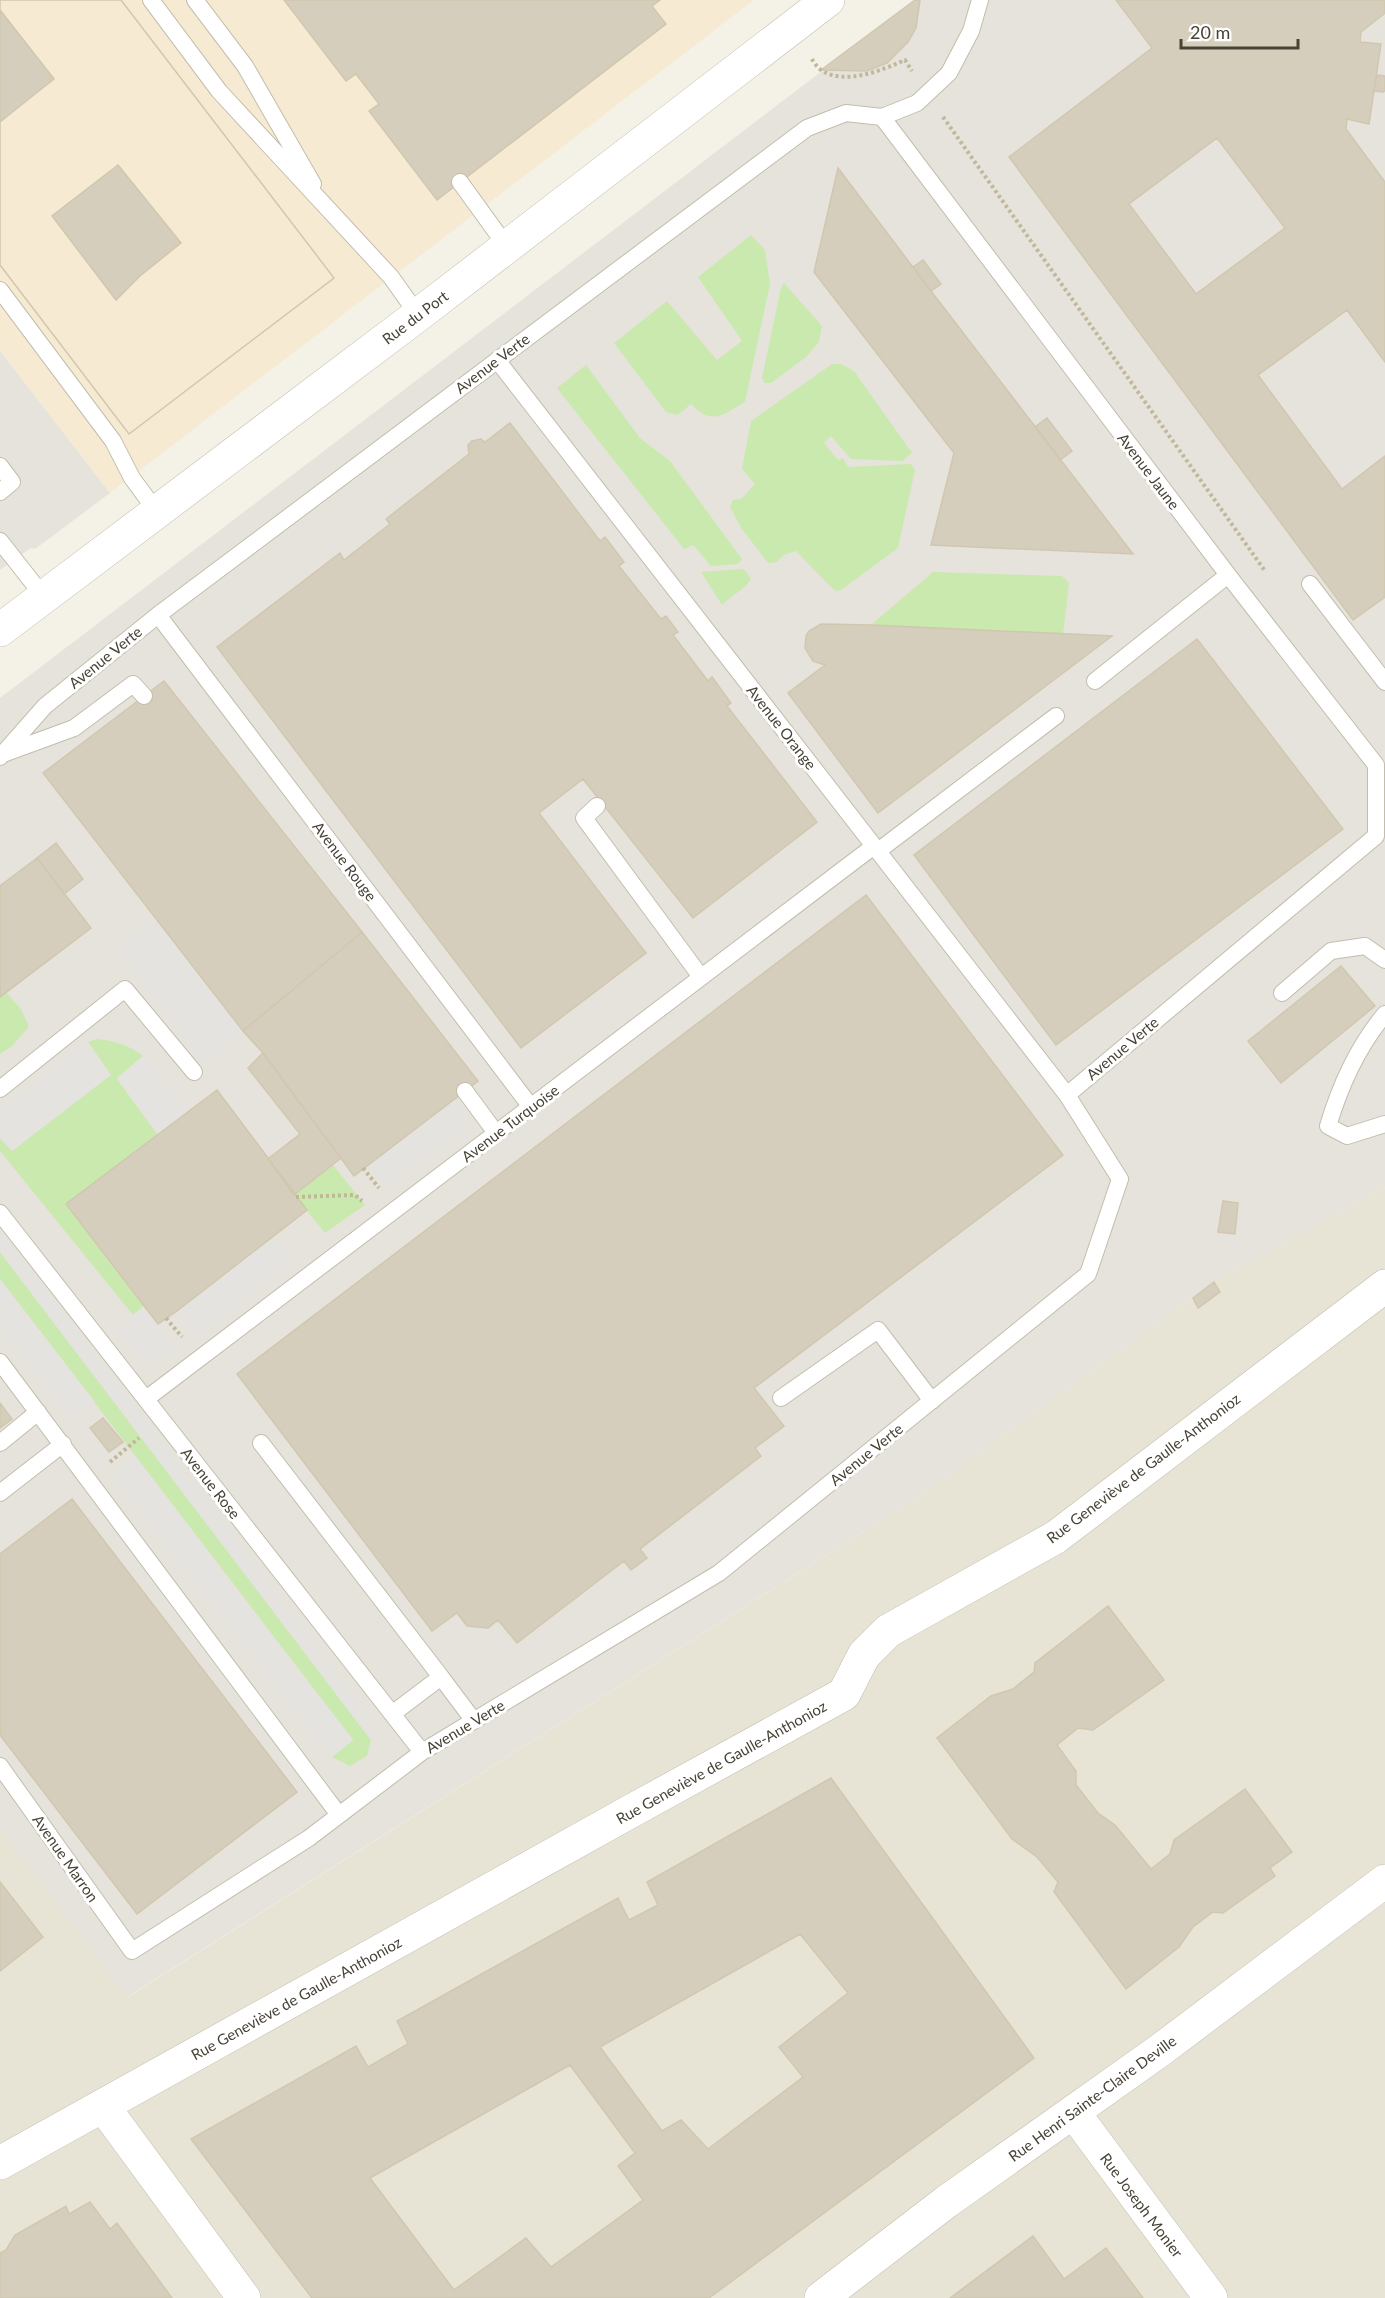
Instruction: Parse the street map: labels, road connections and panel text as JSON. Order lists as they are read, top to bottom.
{
  "streets": {
    "street": [
      "Rue du Port",
      "Rue Geneviève de Gaulle-Anthonioz",
      "Rue Henri Sainte-Claire Deville",
      "Rue Joseph Monier"
    ],
    "lane": [
      "Avenue Verte",
      "Avenue Jaune",
      "Avenue Orange",
      "Avenue Rouge",
      "Avenue Turquoise",
      "Avenue Rose",
      "Avenue Marron"
    ]
  },
  "crossings": [
    ["Avenue Verte", "Avenue Jaune"],
    ["Avenue Verte", "Avenue Orange"],
    ["Avenue Verte", "Avenue Rouge"],
    ["Avenue Verte", "Avenue Rose"],
    ["Avenue Verte", "Avenue Marron"],
    ["Avenue Orange", "Avenue Turquoise"],
    ["Avenue Rouge", "Avenue Turquoise"],
    ["Avenue Turquoise", "Avenue Rose"],
    ["Rue Henri Sainte-Claire Deville", "Rue Joseph Monier"]
  ],
  "scale_bar": "20 m"
}
